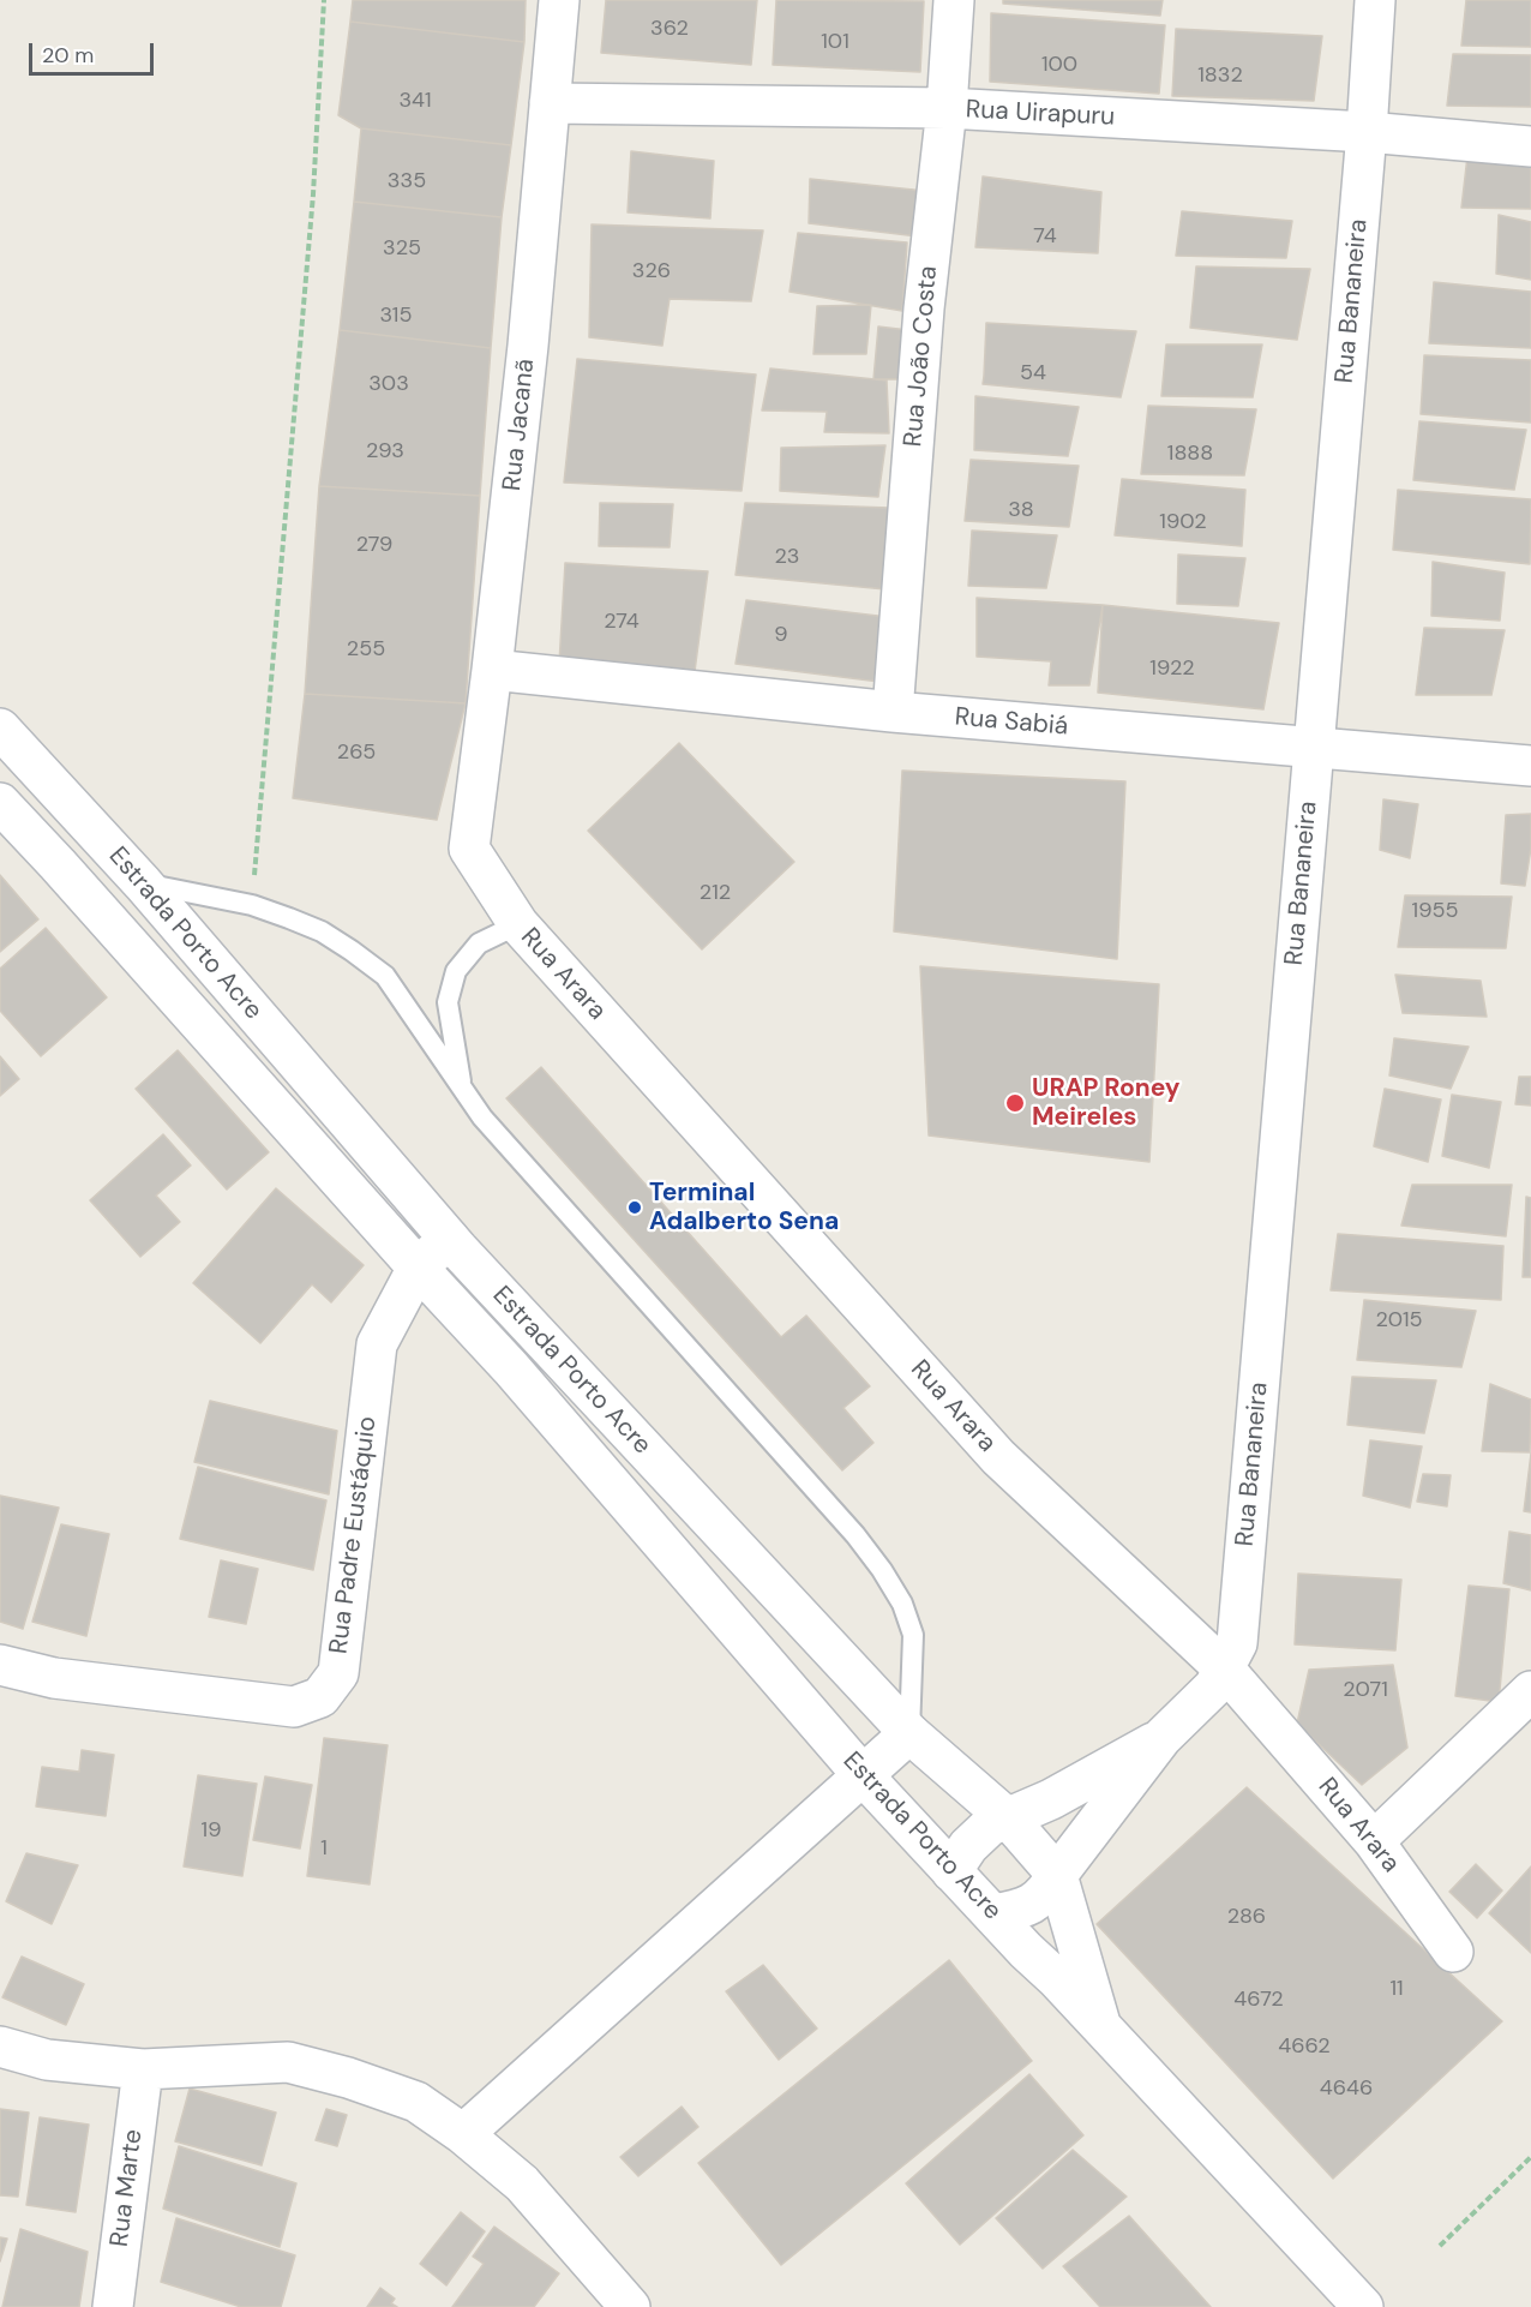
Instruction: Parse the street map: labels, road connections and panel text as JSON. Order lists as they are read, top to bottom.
{
  "streets": {
    "street": [
      "Rua Uirapuru",
      "Rua Bananeira",
      "Rua João Costa",
      "Rua Jacanã",
      "Rua Sabiá",
      "Estrada Porto Acre",
      "Rua Arara",
      "Rua Padre Eustáquio",
      "Rua Marte"
    ]
  },
  "crossings": [
    ["Rua Uirapuru", "Rua Bananeira"],
    ["Rua Uirapuru", "Rua João Costa"],
    ["Rua Uirapuru", "Rua Jacanã"],
    ["Rua Bananeira", "Rua Sabiá"],
    ["Rua Bananeira", "Estrada Porto Acre"],
    ["Rua Bananeira", "Rua Arara"],
    ["Rua João Costa", "Rua Sabiá"],
    ["Rua Jacanã", "Rua Sabiá"],
    ["Rua Jacanã", "Rua Arara"],
    ["Estrada Porto Acre", "Rua Padre Eustáquio"]
  ],
  "places": ["URAP Roney Meireles", "Terminal Adalberto Sena"],
  "house_numbers": [
    "362",
    "101",
    "100",
    "1832",
    "341",
    "335",
    "74",
    "325",
    "326",
    "315",
    "54",
    "303",
    "293",
    "1888",
    "38",
    "1902",
    "279",
    "23",
    "274",
    "9",
    "255",
    "1922",
    "265",
    "212",
    "1955",
    "2015",
    "2071",
    "19",
    "1",
    "286",
    "11",
    "4672",
    "4662",
    "4646"
  ],
  "scale_bar": "20 m"
}
